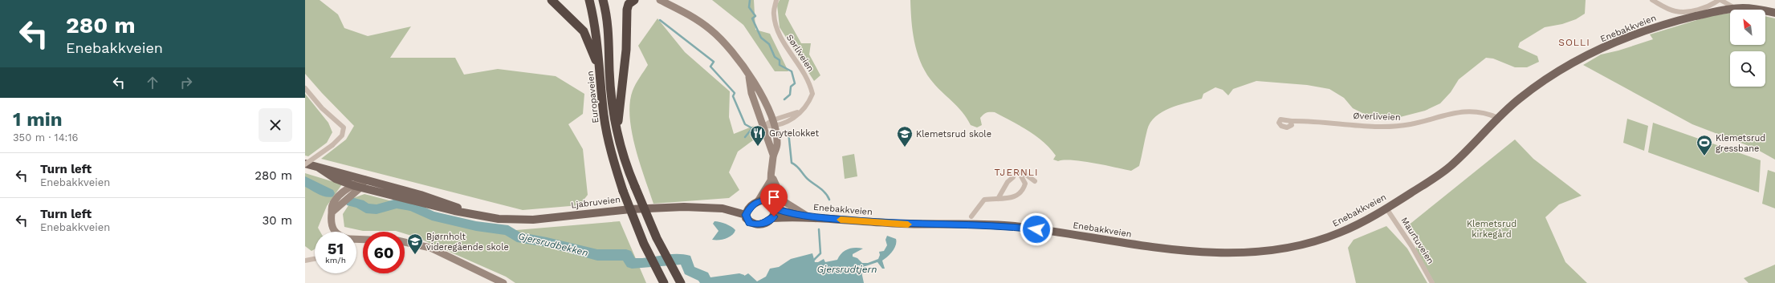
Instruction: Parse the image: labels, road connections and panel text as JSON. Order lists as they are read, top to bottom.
{
  "streets": {
    "highway": ["Europaveien"],
    "main road": ["Enebakkveien", "Ljabruveien"],
    "street": ["Sørliveien", "Øverliveien", "Maurtuveien"]
  },
  "crossings": [
    ["Enebakkveien", "Øverliveien"],
    ["Enebakkveien", "Ljabruveien"],
    ["Enebakkveien", "Maurtuveien"]
  ],
  "districts": ["SOLLI", "TJERNLI"],
  "water": ["Gjersrudbekken", "Gjersrudtjern"],
  "parks": ["Klemetsrud kirkegård"],
  "places": {
    "restaurant": ["Grytelokket"],
    "school or university": ["Klemetsrud skole", "Bjørnholt videregående skole"],
    "sports": ["Klemetsrud gressbane"]
  },
  "north": "top left",
  "page": {
    "turn": ["280 m", "Enebakkveien"],
    "heading": ["1 min", "350 m · 14:16"],
    "list": [
      {
        "name": "Turn left",
        "note": "Enebakkveien",
        "value": "280 m"
      },
      {
        "name": "Turn left",
        "note": "Enebakkveien",
        "value": "30 m"
      }
    ],
    "speed": "51 km/h",
    "limit": "60"
  }
}
